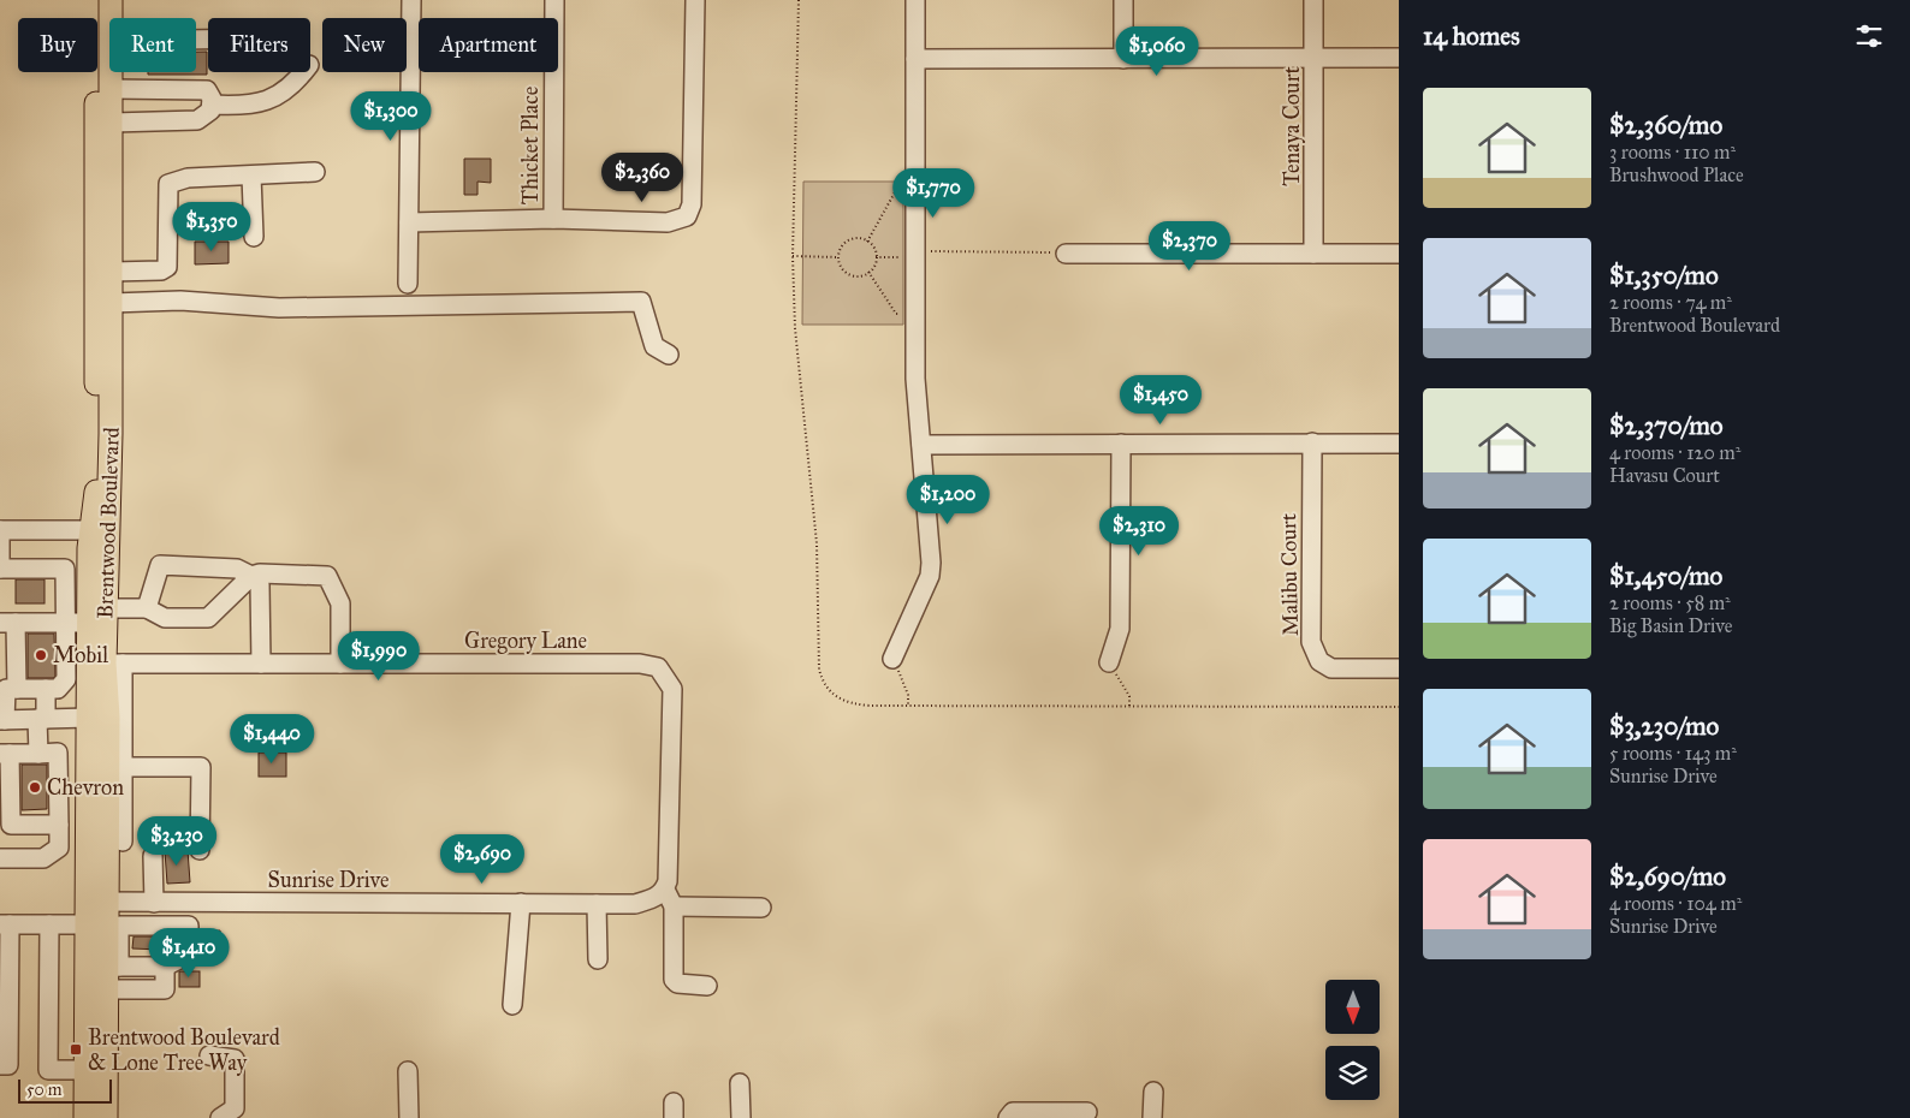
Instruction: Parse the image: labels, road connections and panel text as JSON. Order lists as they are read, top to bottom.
{
  "streets": {
    "main road": ["Brentwood Boulevard"],
    "street": [
      "Tenaya Court",
      "Thicket Place",
      "Malibu Court",
      "Gregory Lane",
      "Sunrise Drive"
    ]
  },
  "crossings": [
    ["Brentwood Boulevard", "Gregory Lane"],
    ["Brentwood Boulevard", "Sunrise Drive"],
    ["Gregory Lane", "Sunrise Drive"]
  ],
  "places": {
    "other": ["Mobil", "Chevron"],
    "transit": ["Brentwood Boulevard & Lone Tree Way"]
  },
  "scale_bar": "50 m",
  "north": "bottom",
  "page": {
    "heading": "14 homes",
    "chip": [
      "Buy",
      "Rent",
      "Filters",
      "New",
      "Apartment"
    ],
    "price": [
      "$1,060",
      "$1,300",
      "$2,360",
      "$1,770",
      "$1,350",
      "$2,370",
      "$1,450",
      "$1,200",
      "$2,310",
      "$1,990",
      "$1,440",
      "$3,230",
      "$2,690",
      "$1,410"
    ],
    "list": [
      {
        "name": "$2,360/mo",
        "note": "3 rooms · 110 m² · Brushwood Place"
      },
      {
        "name": "$1,350/mo",
        "note": "2 rooms · 74 m² · Brentwood Boulevard"
      },
      {
        "name": "$2,370/mo",
        "note": "4 rooms · 120 m² · Havasu Court"
      },
      {
        "name": "$1,450/mo",
        "note": "2 rooms · 58 m² · Big Basin Drive"
      },
      {
        "name": "$3,230/mo",
        "note": "5 rooms · 143 m² · Sunrise Drive"
      },
      {
        "name": "$2,690/mo",
        "note": "4 rooms · 104 m² · Sunrise Drive"
      }
    ],
    "scale": "50 m"
  }
}
